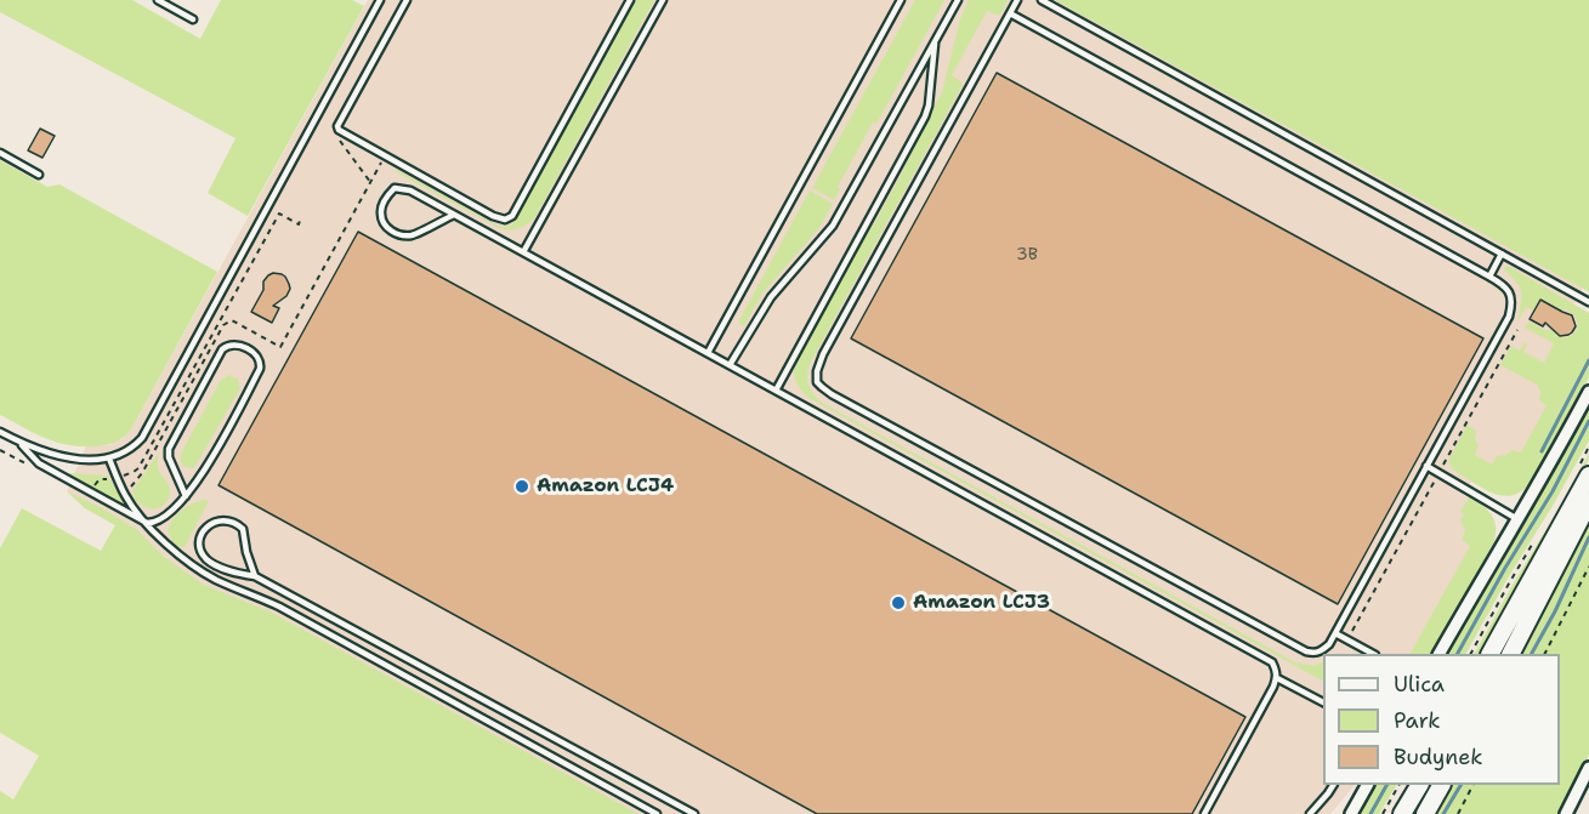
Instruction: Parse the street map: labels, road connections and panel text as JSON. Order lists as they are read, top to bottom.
{
  "places": ["Amazon LCJ4", "Amazon LCJ3"],
  "house_numbers": ["3B"],
  "legend": ["Ulica", "Park", "Budynek"]
}
